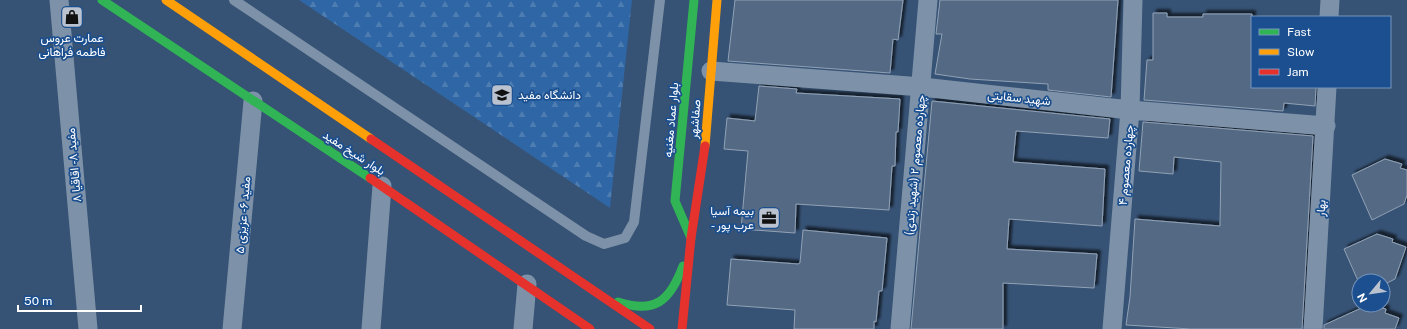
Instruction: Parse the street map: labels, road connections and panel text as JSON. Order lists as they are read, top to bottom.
{
  "streets": {
    "street": [
      "شهید سقایتی",
      "صفاشهر",
      "بلوار عماد مغنیه",
      "بلوار شیخ مفید",
      "مفید ۸ - اقاقیا ۸",
      "چهارده معصوم ۲ (شهید زندی)",
      "چهارده معصوم ۴",
      "بهار",
      "مفید ۶ - عزیزی ۵"
    ]
  },
  "crossings": [
    ["شهید سقایتی", "صفاشهر"],
    ["شهید سقایتی", "چهارده معصوم ۲ (شهید زندی)"],
    ["شهید سقایتی", "چهارده معصوم ۴"],
    ["شهید سقایتی", "بهار"],
    ["صفاشهر", "بلوار عماد مغنیه"],
    ["بلوار شیخ مفید", "مفید ۶ - عزیزی ۵"]
  ],
  "places": {
    "shop": ["عمارت عروس فاطمه فراهانی"],
    "school or university": ["دانشگاه مفید"],
    "office": ["بیمه آسیا - عرب پور"]
  },
  "legend": ["Fast", "Slow", "Jam"],
  "scale_bar": "50 m",
  "north": "bottom left"
}
